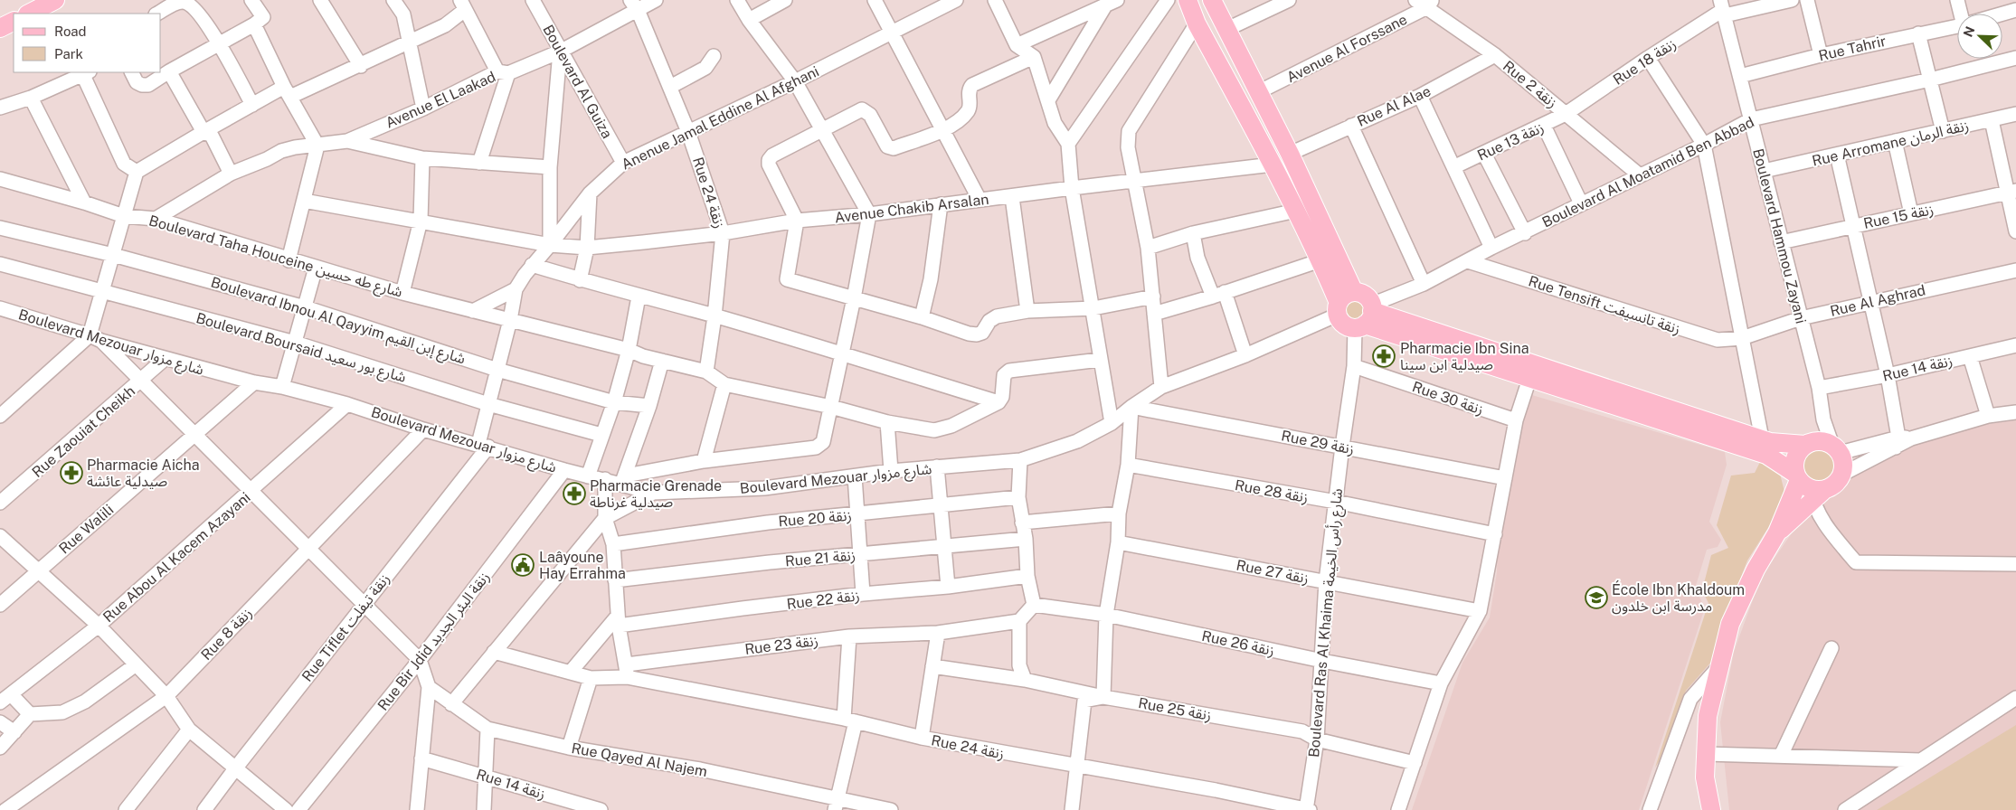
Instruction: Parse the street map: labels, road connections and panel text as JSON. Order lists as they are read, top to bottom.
{
  "streets": {
    "street": [
      "Avenue Al Forssane",
      "Rue Tahrir",
      "Rue 18 زنقة",
      "Boulevard Al Guiza",
      "Rue 2 زنقة",
      "Avenue El Laakad",
      "Rue Al Alae",
      "Anenue Jamal Eddine Al Afghani",
      "Rue 13 زنقة",
      "Rue Arromane زنقة الرمان",
      "Boulevard Al Moatamid Ben Abbad",
      "Rue 24 زنقة",
      "Avenue Chakib Arsalan",
      "Rue 15 زنقة",
      "Boulevard Hammou Zayani",
      "Boulevard Taha Houceine شارع طه حسين",
      "Rue Al Aghrad",
      "Rue Tensift زنقة تانسيفت",
      "Boulevard Ibnou Al Qayyim شارع إبن القيم",
      "Boulevard Mezouar شارع مزوار",
      "Boulevard Boursaid شارع بور سعيد",
      "Rue 14 زنقة",
      "Rue 30 زنقة",
      "Rue Zaouiat Cheikh",
      "Rue 29 زنقة",
      "Rue 28 زنقة",
      "Rue 20 زنقة",
      "Rue Walili",
      "Rue Abou Al Kacem Azayani",
      "Rue 21 زنقة",
      "Rue 27 زنقة",
      "Rue 22 زنقة",
      "Boulevard Ras Al Khaima شارع رأس الخيمة",
      "Rue Tiflet زنقة تيفلت",
      "Rue 8 زنقة",
      "Rue Bir Jdid زنقة البئر الجديد",
      "Rue 26 زنقة",
      "Rue 23 زنقة",
      "Rue 25 زنقة",
      "Rue Qayed Al Najem"
    ]
  },
  "crossings": [
    ["Avenue Al Forssane", "Rue 2 زنقة"],
    ["Rue Tahrir", "Boulevard Hammou Zayani"],
    ["Rue 18 زنقة", "Rue 2 زنقة"],
    ["Rue 18 زنقة", "Rue 13 زنقة"],
    ["Rue 18 زنقة", "Boulevard Hammou Zayani"],
    ["Boulevard Al Guiza", "Avenue El Laakad"],
    ["Boulevard Al Guiza", "Anenue Jamal Eddine Al Afghani"],
    ["Rue 2 زنقة", "Rue Al Alae"],
    ["Rue 2 زنقة", "Rue 13 زنقة"],
    ["Rue 2 زنقة", "Boulevard Al Moatamid Ben Abbad"],
    ["Avenue El Laakad", "Rue 24 زنقة"],
    ["Anenue Jamal Eddine Al Afghani", "Rue 24 زنقة"],
    ["Anenue Jamal Eddine Al Afghani", "Avenue Chakib Arsalan"],
    ["Rue Arromane زنقة الرمان", "Boulevard Hammou Zayani"],
    ["Boulevard Al Moatamid Ben Abbad", "Boulevard Hammou Zayani"],
    ["Boulevard Al Moatamid Ben Abbad", "Rue Tensift زنقة تانسيفت"],
    ["Boulevard Al Moatamid Ben Abbad", "Boulevard Mezouar شارع مزوار"],
    ["Boulevard Al Moatamid Ben Abbad", "Boulevard Ras Al Khaima شارع رأس الخيمة"],
    ["Rue 24 زنقة", "Avenue Chakib Arsalan"],
    ["Rue 24 زنقة", "Boulevard Taha Houceine شارع طه حسين"],
    ["Rue 24 زنقة", "Boulevard Ras Al Khaima شارع رأس الخيمة"],
    ["Rue 24 زنقة", "Rue 23 زنقة"],
    ["Rue 15 زنقة", "Boulevard Hammou Zayani"],
    ["Boulevard Hammou Zayani", "Rue Al Aghrad"],
    ["Boulevard Hammou Zayani", "Rue 14 زنقة"],
    ["Rue Al Aghrad", "Rue Tensift زنقة تانسيفت"],
    ["Boulevard Mezouar شارع مزوار", "Rue Zaouiat Cheikh"],
    ["Boulevard Mezouar شارع مزوار", "Rue 29 زنقة"],
    ["Boulevard Mezouar شارع مزوار", "Rue Walili"],
    ["Boulevard Mezouar شارع مزوار", "Rue Abou Al Kacem Azayani"],
    ["Boulevard Mezouar شارع مزوار", "Boulevard Ras Al Khaima شارع رأس الخيمة"],
    ["Boulevard Mezouar شارع مزوار", "Rue Tiflet زنقة تيفلت"],
    ["Boulevard Mezouar شارع مزوار", "Rue 8 زنقة"],
    ["Boulevard Mezouar شارع مزوار", "Rue Bir Jdid زنقة البئر الجديد"],
    ["Rue 30 زنقة", "Boulevard Ras Al Khaima شارع رأس الخيمة"],
    ["Rue 29 زنقة", "Boulevard Ras Al Khaima شارع رأس الخيمة"],
    ["Rue 28 زنقة", "Boulevard Ras Al Khaima شارع رأس الخيمة"],
    ["Rue 27 زنقة", "Boulevard Ras Al Khaima شارع رأس الخيمة"],
    ["Boulevard Ras Al Khaima شارع رأس الخيمة", "Rue 26 زنقة"],
    ["Boulevard Ras Al Khaima شارع رأس الخيمة", "Rue 25 زنقة"]
  ],
  "places": {
    "pharmacy": ["Pharmacie Ibn Sina صيدلية ابن سينا", "Pharmacie Aicha صيدلية عائشة", "Pharmacie Grenade صيدلية غرناطة"],
    "public building": ["Laâyoune Hay Errahma"],
    "school or university": ["École Ibn Khaldoum مدرسة ابن خلدون"]
  },
  "legend": ["Road", "Park"],
  "north": "top left"
}
